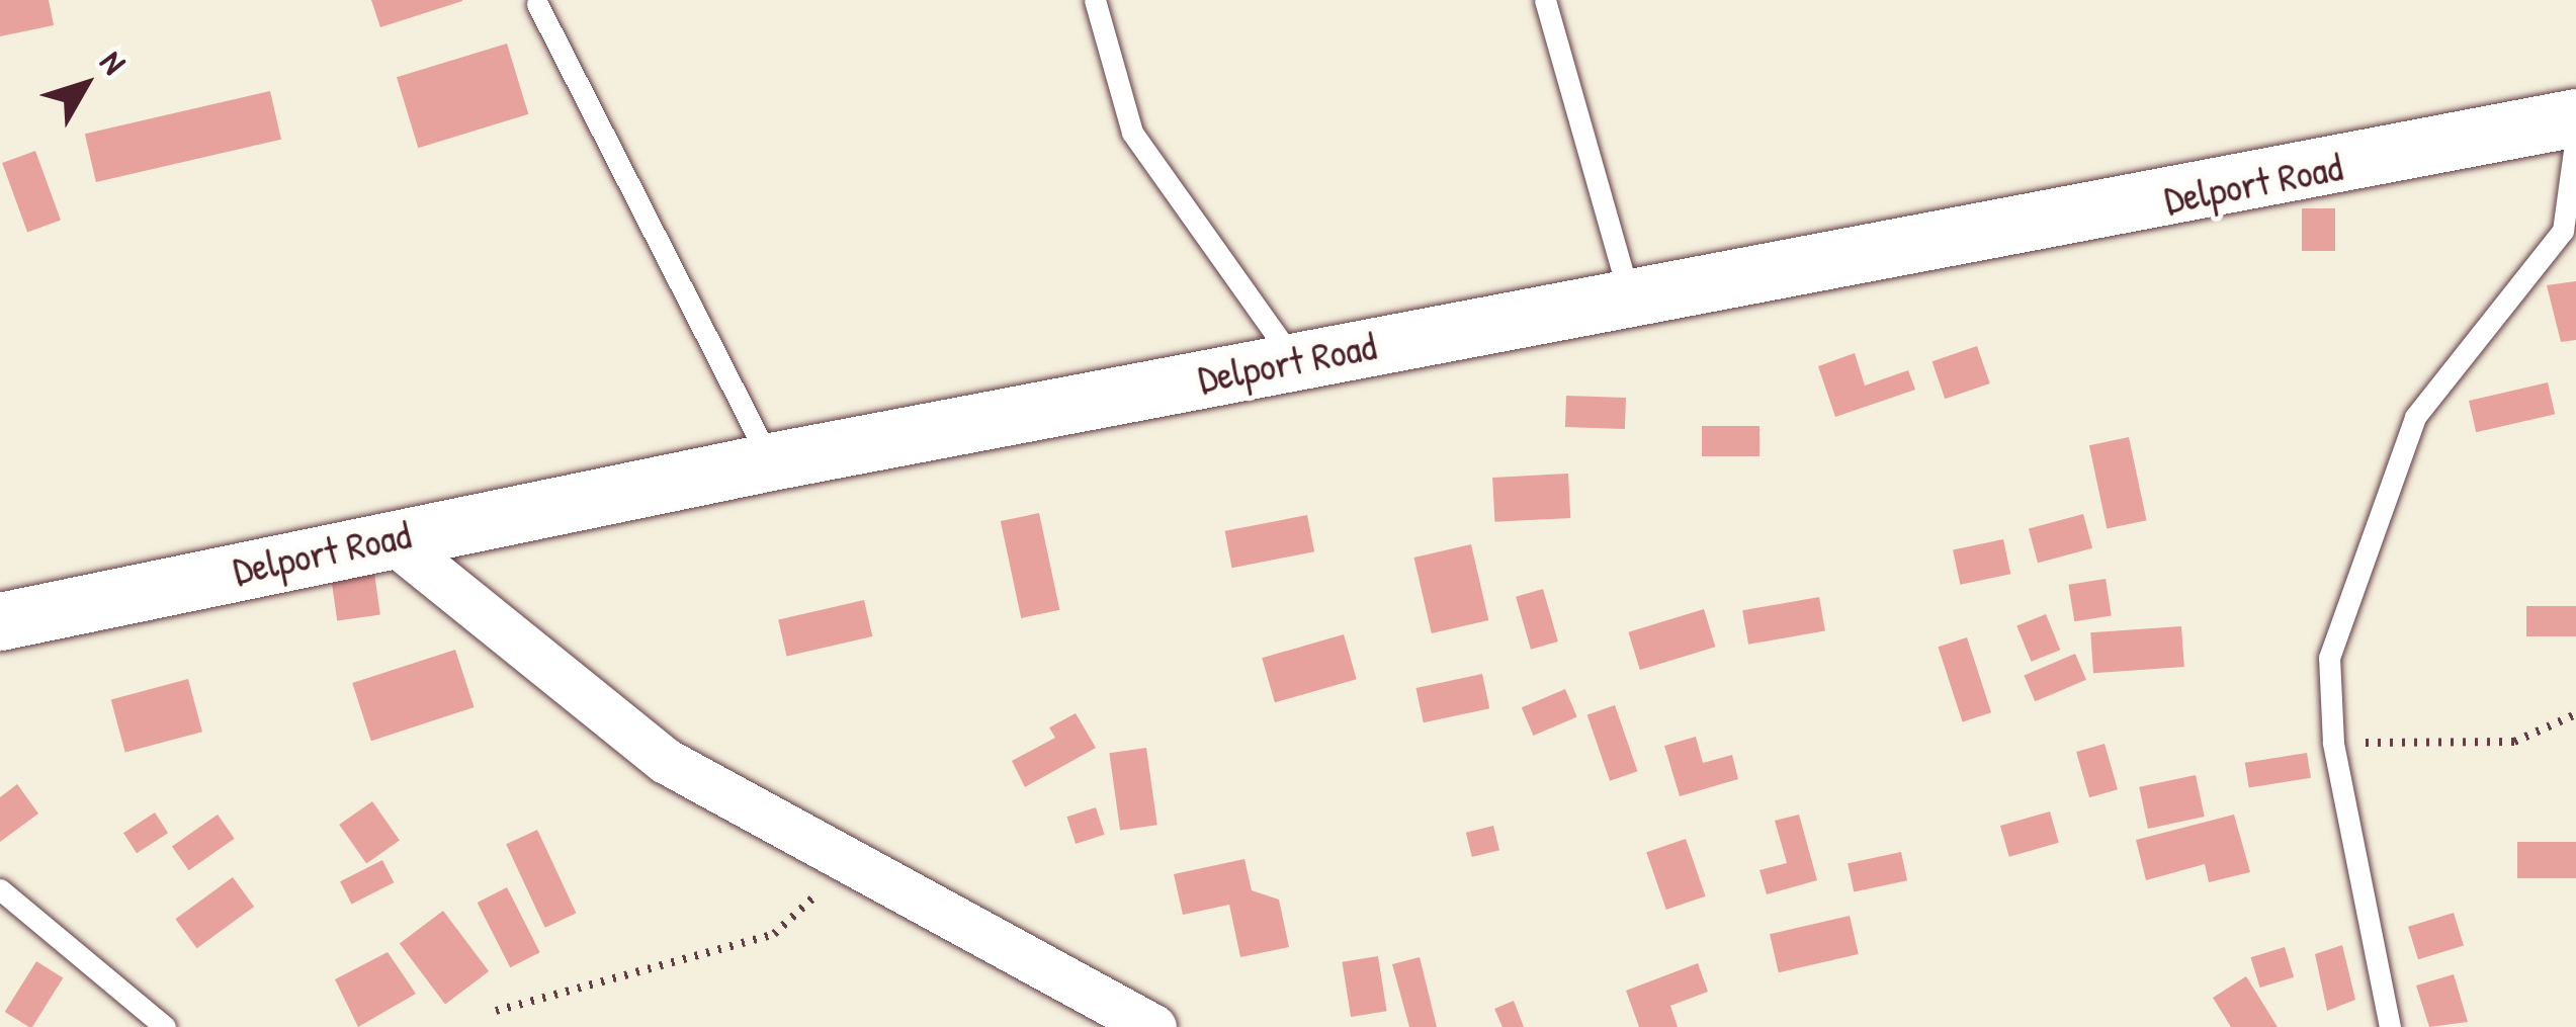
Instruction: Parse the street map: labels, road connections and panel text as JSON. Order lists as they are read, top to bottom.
{
  "streets": {
    "street": ["Delport Road"]
  },
  "north": "top right"
}
